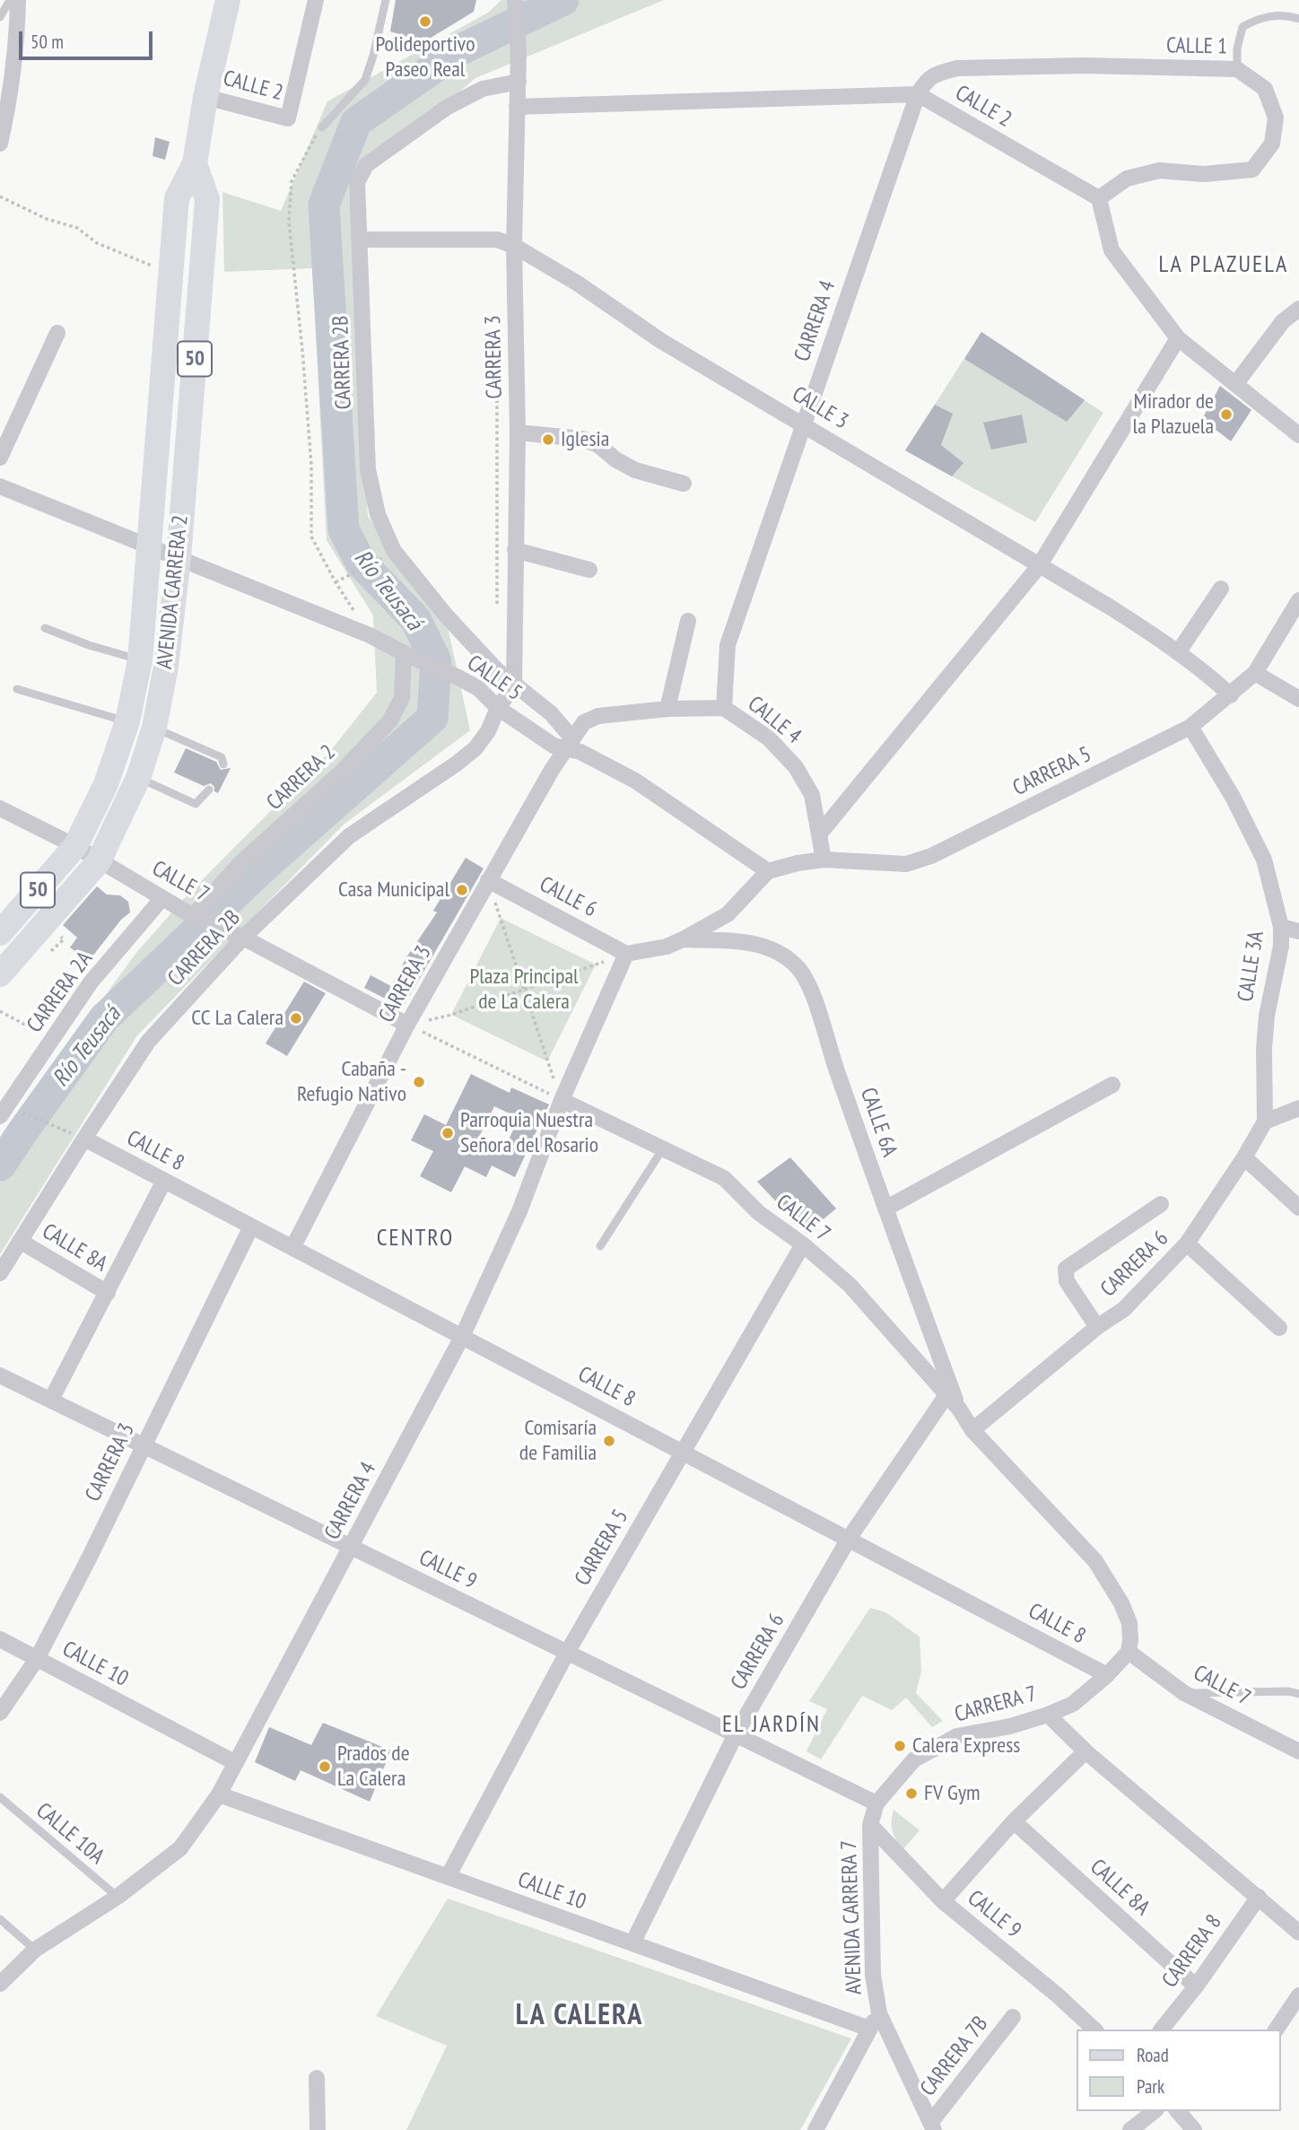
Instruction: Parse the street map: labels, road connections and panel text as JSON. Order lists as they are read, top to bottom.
{
  "streets": {
    "main road": ["50", "AVENIDA CARRERA 2"],
    "street": [
      "CALLE 1",
      "CALLE 2",
      "CARRERA 4",
      "CARRERA 3",
      "CARRERA 2B",
      "CALLE 3",
      "CALLE 5",
      "CALLE 4",
      "CARRERA 5",
      "CARRERA 2",
      "CALLE 7",
      "CALLE 6",
      "CALLE 3A",
      "CARRERA 2A",
      "CALLE 6A",
      "CALLE 8",
      "CALLE 8A",
      "CARRERA 6",
      "CALLE 9",
      "CALLE 10",
      "CARRERA 7",
      "AVENIDA CARRERA 7",
      "CARRERA 8",
      "CARRERA 7B"
    ],
    "lane": ["CALLE 10A"]
  },
  "crossings": [
    ["CALLE 1", "CALLE 2"],
    ["CALLE 1", "CARRERA 4"],
    ["CALLE 2", "CARRERA 4"],
    ["CALLE 2", "AVENIDA CARRERA 2"],
    ["CARRERA 4", "CALLE 3"],
    ["CARRERA 4", "CALLE 4"],
    ["CARRERA 4", "CALLE 7"],
    ["CARRERA 4", "CALLE 6"],
    ["CARRERA 4", "CALLE 8"],
    ["CARRERA 4", "CALLE 9"],
    ["CARRERA 4", "CALLE 10"],
    ["CARRERA 4", "CALLE 10A"],
    ["CARRERA 3", "CARRERA 2B"],
    ["CARRERA 3", "CALLE 3"],
    ["CARRERA 3", "CALLE 5"],
    ["CARRERA 3", "CALLE 4"],
    ["CARRERA 3", "CALLE 7"],
    ["CARRERA 3", "CALLE 6"],
    ["CARRERA 3", "CALLE 8"],
    ["CARRERA 3", "CALLE 9"],
    ["CARRERA 3", "CALLE 10"],
    ["CARRERA 2B", "CALLE 3"],
    ["CARRERA 2B", "CALLE 5"],
    ["CARRERA 2B", "CALLE 4"],
    ["CARRERA 2B", "CALLE 7"],
    ["CARRERA 2B", "CALLE 8"],
    ["CARRERA 2B", "CALLE 8A"],
    ["CALLE 3", "CARRERA 5"],
    ["AVENIDA CARRERA 2", "CALLE 5"],
    ["AVENIDA CARRERA 2", "CALLE 7"],
    ["CALLE 5", "CALLE 4"],
    ["CALLE 5", "CARRERA 5"],
    ["CALLE 5", "CARRERA 2"],
    ["CALLE 4", "CARRERA 5"],
    ["CARRERA 5", "CALLE 7"],
    ["CARRERA 5", "CALLE 3A"],
    ["CARRERA 5", "CALLE 8"],
    ["CARRERA 5", "CALLE 9"],
    ["CARRERA 5", "CALLE 10"],
    ["CARRERA 2", "CALLE 7"],
    ["CALLE 7", "CARRERA 2A"],
    ["CALLE 7", "CALLE 6A"],
    ["CALLE 7", "CARRERA 6"],
    ["CALLE 7", "CARRERA 7"],
    ["CALLE 3A", "CARRERA 6"],
    ["CALLE 8", "CARRERA 6"],
    ["CALLE 8", "CARRERA 7"],
    ["CALLE 8A", "CARRERA 8"],
    ["CARRERA 6", "CALLE 9"],
    ["CARRERA 6", "CALLE 10"],
    ["CALLE 9", "CARRERA 7"],
    ["CALLE 9", "AVENIDA CARRERA 7"],
    ["CARRERA 7", "AVENIDA CARRERA 7"],
    ["AVENIDA CARRERA 7", "CARRERA 7B"]
  ],
  "districts": [
    "LA PLAZUELA",
    "CENTRO",
    "EL JARDÍN",
    "LA CALERA"
  ],
  "water": ["Río Teusacá"],
  "parks": ["Plaza Principal de La Calera"],
  "places": [
    "Polideportivo Paseo Real",
    "Mirador de la Plazuela",
    "Iglesia",
    "Casa Municipal",
    "CC La Calera",
    "Cabaña - Refugio Nativo",
    "Parroquia Nuestra Señora del Rosario",
    "Comisaría de Familia",
    "Calera Express",
    "Prados de La Calera",
    "FV Gym"
  ],
  "legend": ["Road", "Park"],
  "scale_bar": "50 m"
}
